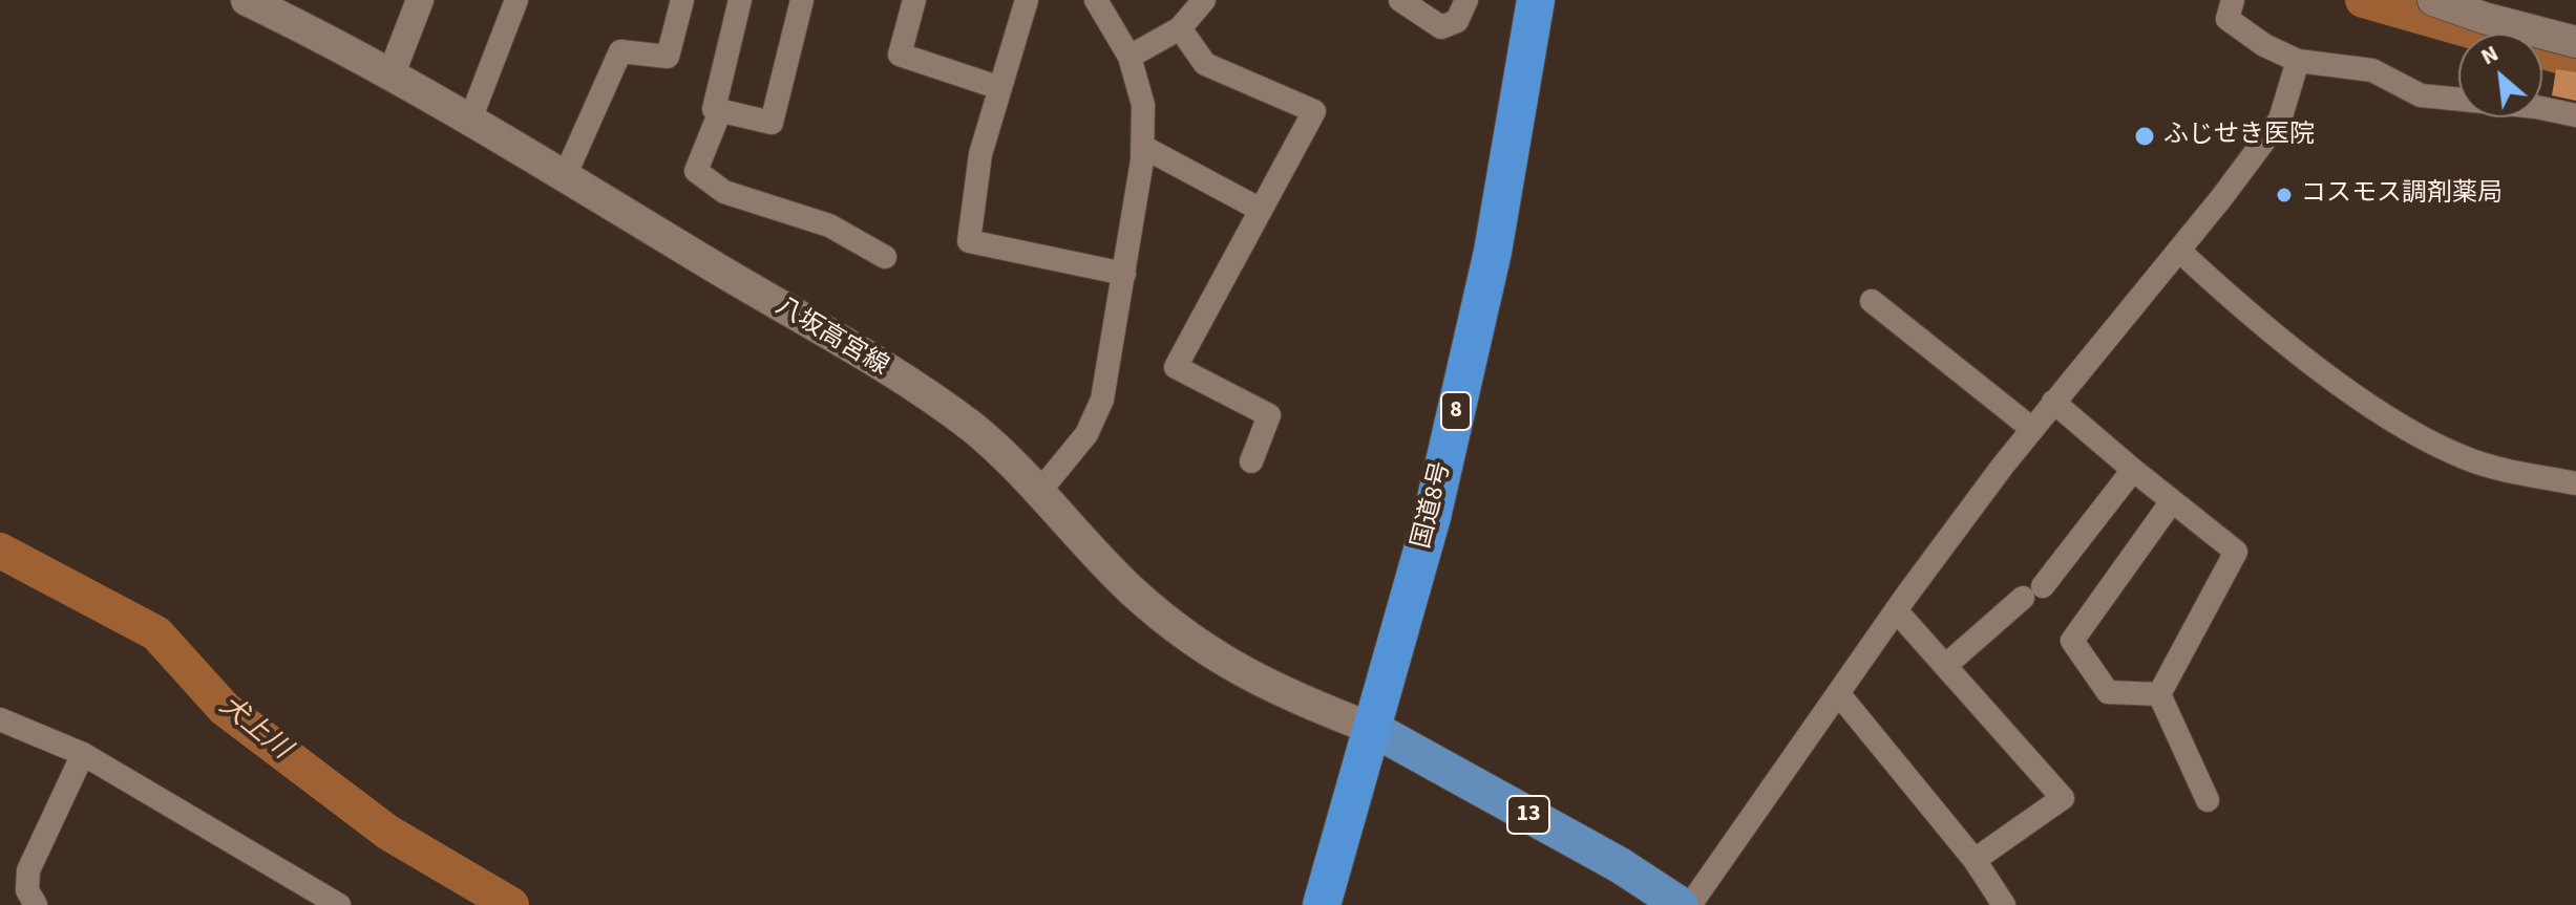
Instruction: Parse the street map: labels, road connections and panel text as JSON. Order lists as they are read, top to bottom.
{
  "streets": {
    "highway": ["8", "国道8号"],
    "main road": ["八坂高宮線", "13"]
  },
  "crossings": [
    ["八坂高宮線", "国道8号"],
    ["八坂高宮線", "13"],
    ["国道8号", "13"]
  ],
  "water": ["犬上川"],
  "places": ["ふじせき医院", "コスモス調剤薬局"],
  "north": "top left"
}
